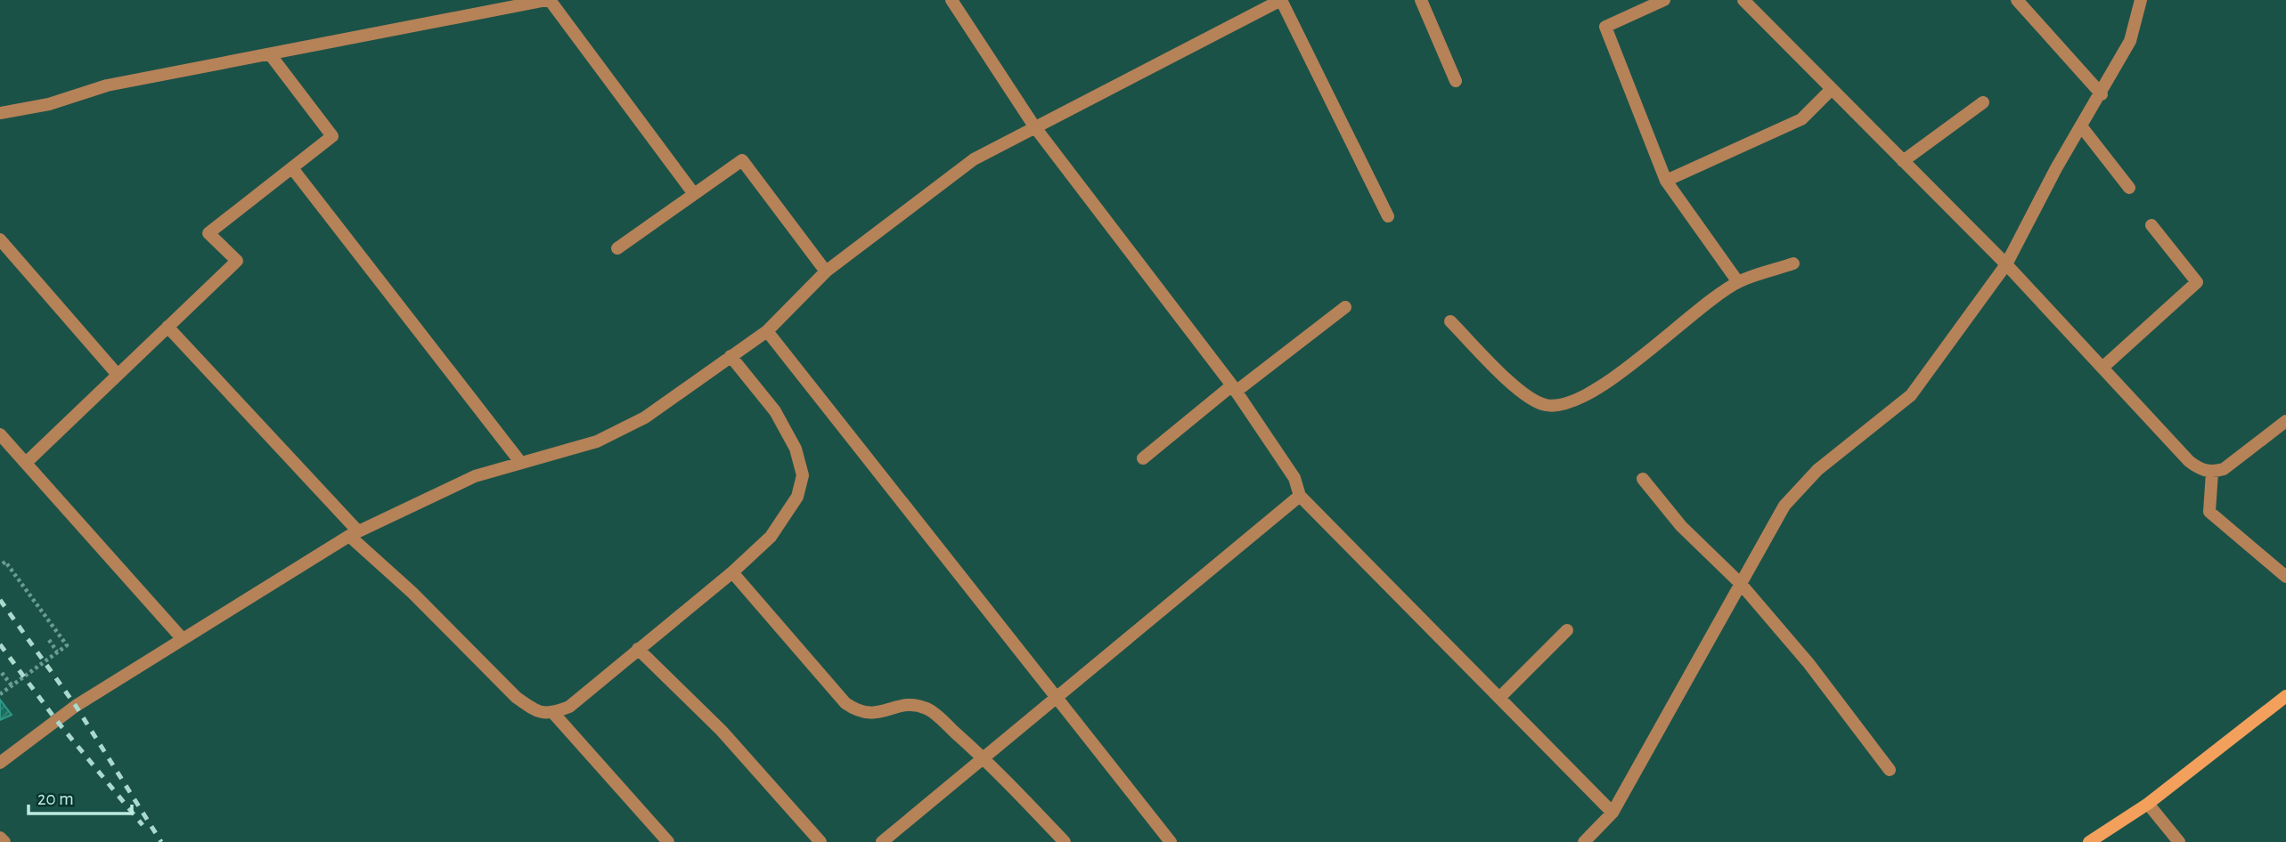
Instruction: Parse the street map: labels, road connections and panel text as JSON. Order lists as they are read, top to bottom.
{
  "scale_bar": "20 m"
}
